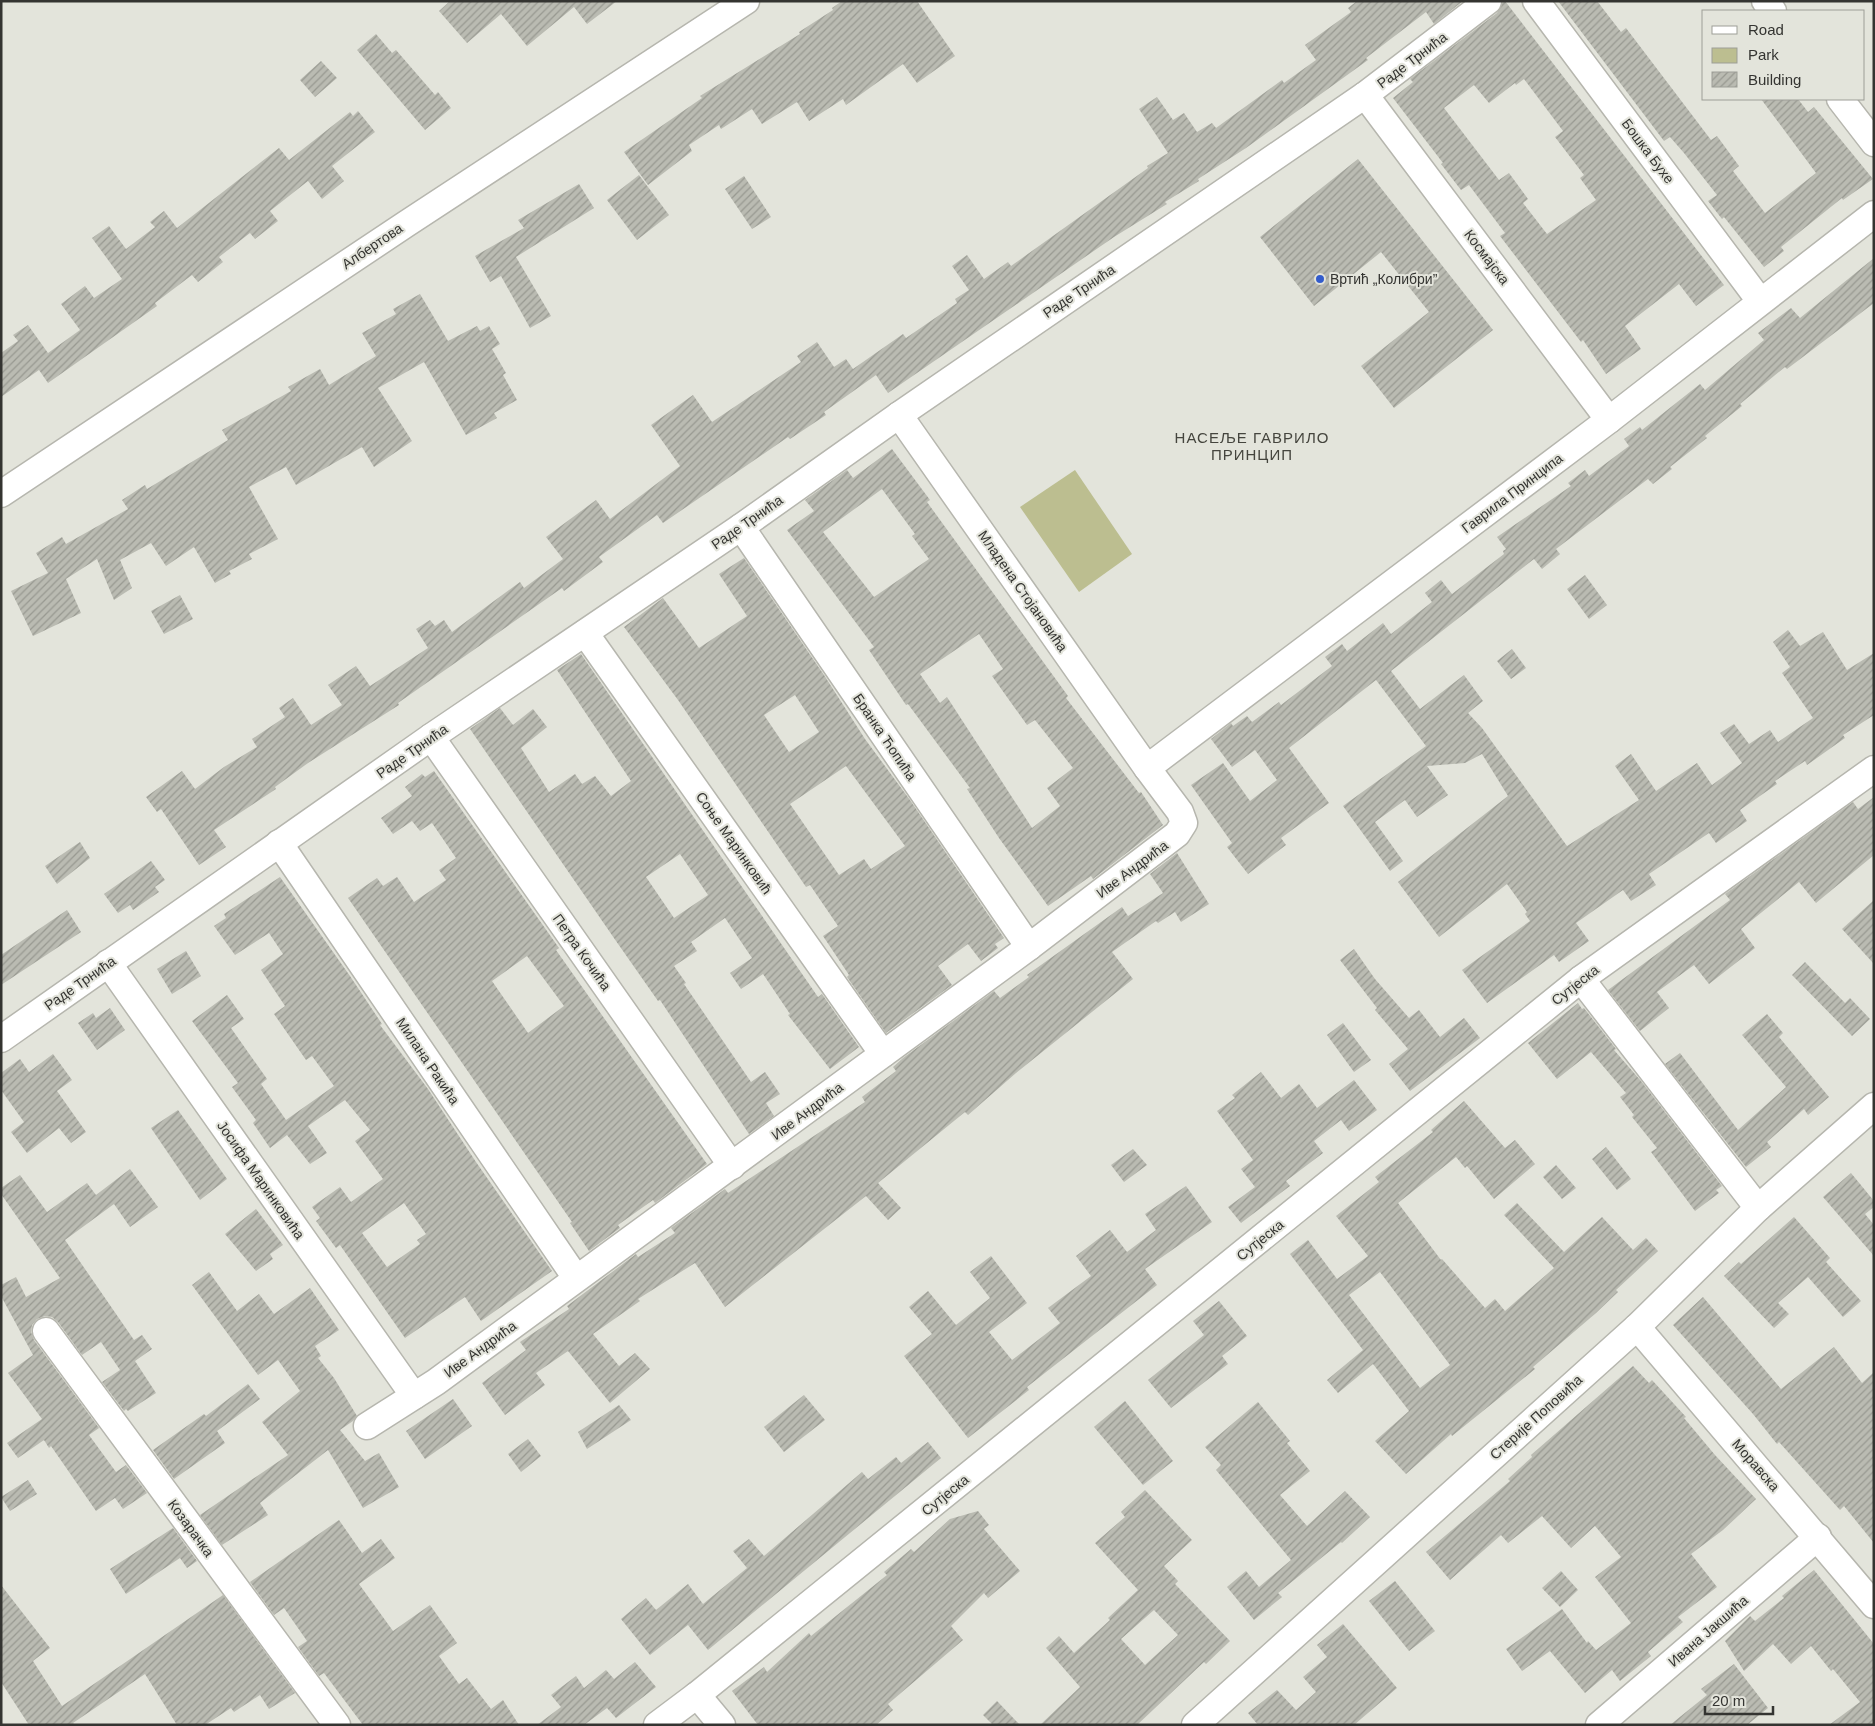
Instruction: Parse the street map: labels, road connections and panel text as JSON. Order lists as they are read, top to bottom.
{
  "streets": {
    "street": [
      "Раде Трнића",
      "Бошка Бухе",
      "Албертова",
      "Космајска",
      "Гаврила Принципа",
      "Младена Стојановића",
      "Бранка Ћопића",
      "Соње Маринковић",
      "Иве Андрића",
      "Петра Кочића",
      "Сутјеска",
      "Милана Ракића",
      "Јосифа Маринковића",
      "Стерије Поповића",
      "Моравска",
      "Козарачка",
      "Ивана Јакшића"
    ]
  },
  "crossings": [
    ["Раде Трнића", "Космајска"],
    ["Раде Трнића", "Младена Стојановића"],
    ["Раде Трнића", "Бранка Ћопића"],
    ["Раде Трнића", "Соње Маринковић"],
    ["Раде Трнића", "Петра Кочића"],
    ["Раде Трнића", "Милана Ракића"],
    ["Раде Трнића", "Јосифа Маринковића"],
    ["Бошка Бухе", "Гаврила Принципа"],
    ["Космајска", "Гаврила Принципа"],
    ["Гаврила Принципа", "Младена Стојановића"],
    ["Гаврила Принципа", "Иве Андрића"],
    ["Младена Стојановића", "Иве Андрића"],
    ["Бранка Ћопића", "Иве Андрића"],
    ["Соње Маринковић", "Иве Андрића"],
    ["Иве Андрића", "Петра Кочића"],
    ["Иве Андрића", "Милана Ракића"],
    ["Иве Андрића", "Јосифа Маринковића"],
    ["Стерије Поповића", "Моравска"],
    ["Моравска", "Ивана Јакшића"]
  ],
  "districts": ["НАСЕЉЕ ГАВРИЛО ПРИНЦИП"],
  "places": ["Вртић „Колибри”"],
  "legend": ["Road", "Park", "Building"],
  "scale_bar": "20 m"
}
